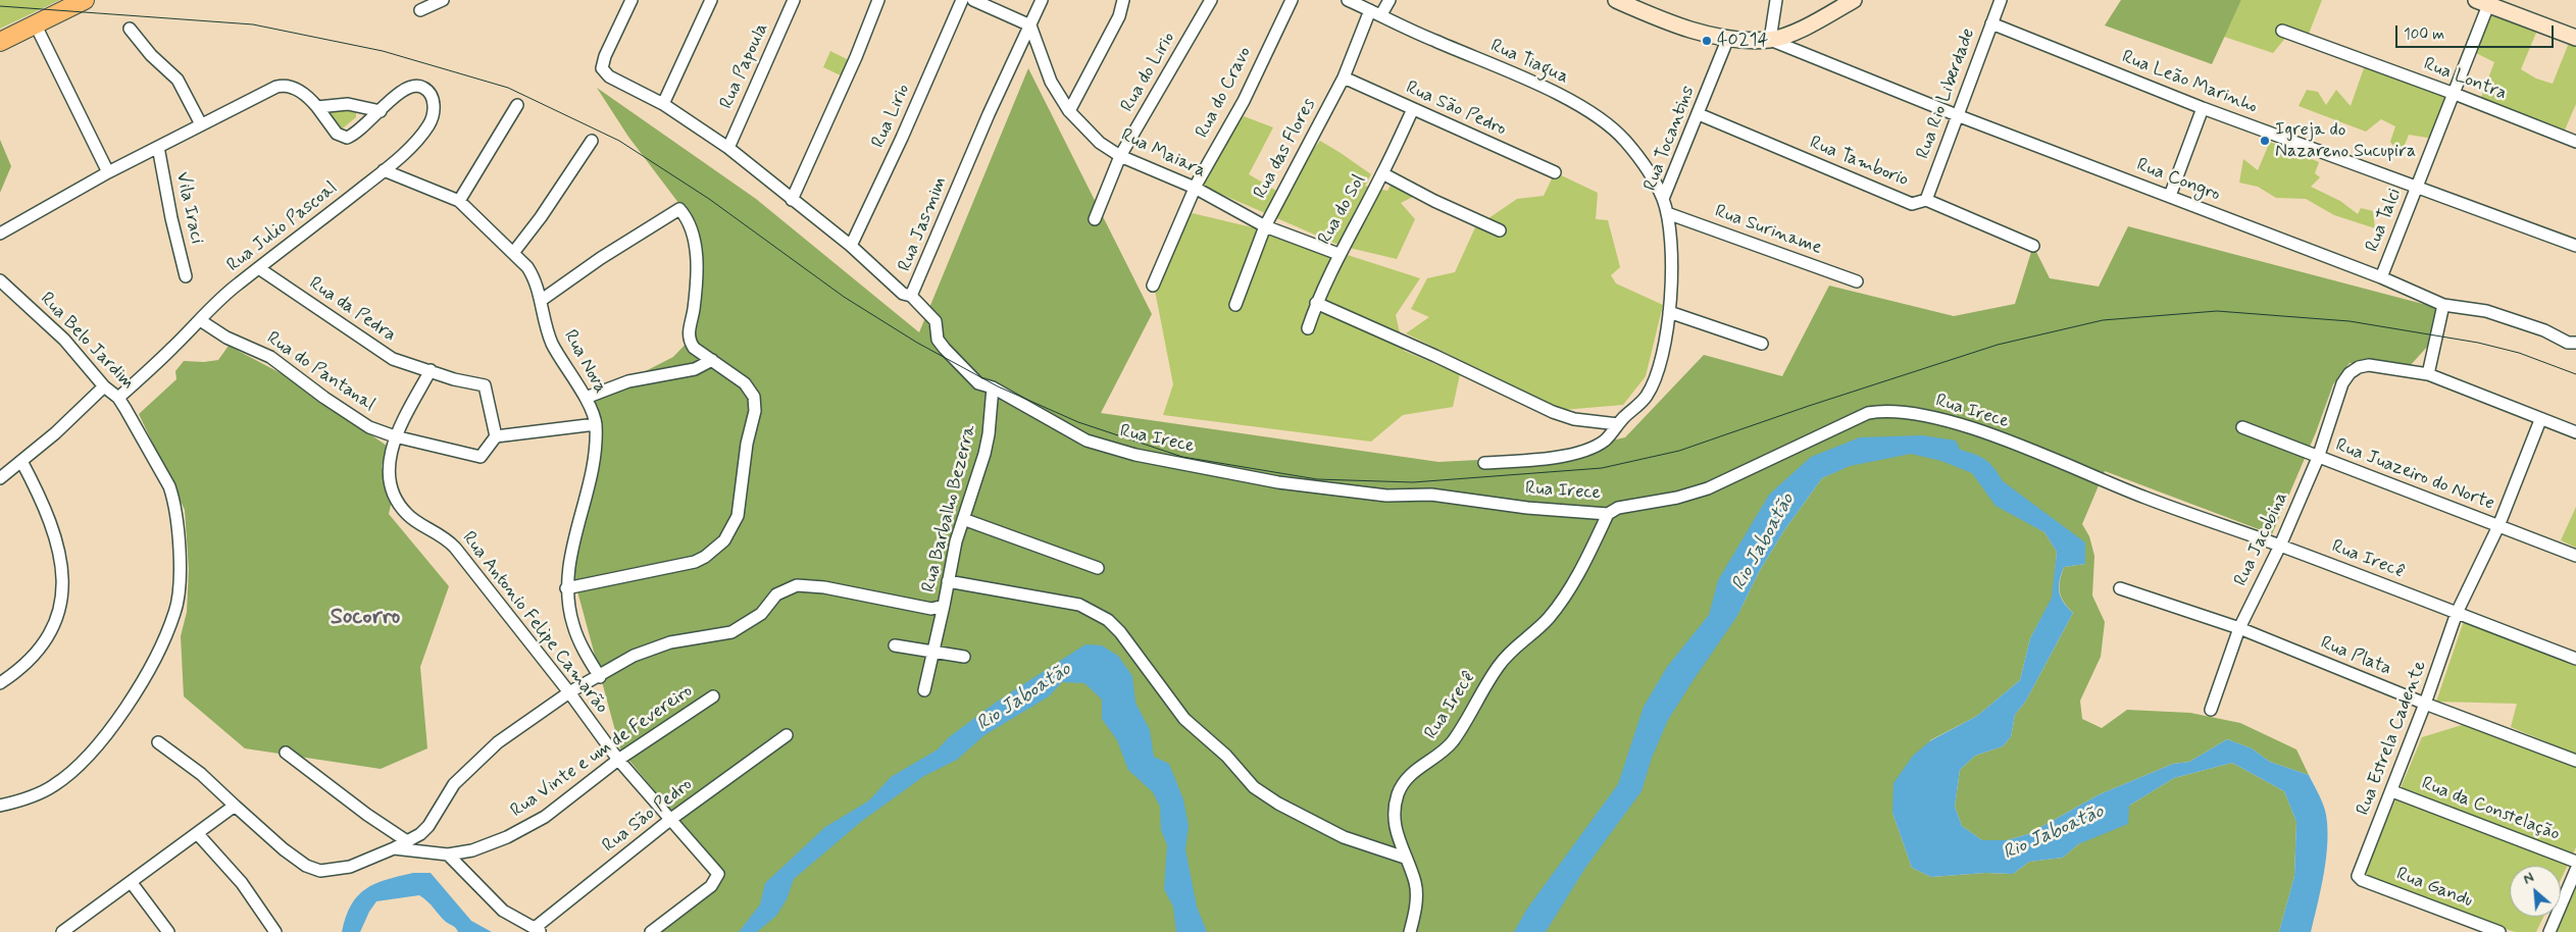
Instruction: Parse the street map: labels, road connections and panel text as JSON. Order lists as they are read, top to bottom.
{
  "streets": {
    "street": [
      "Rua Tiagua",
      "Rua Papoula",
      "Rua do Lirio",
      "Rua Lontra",
      "Rua Leão Marinho",
      "Rua do Cravo",
      "Rua Rio Liberdade",
      "Rua São Pedro",
      "Rua Lirio",
      "Rua Tocantins",
      "Rua das Flores",
      "Rua Maiara",
      "Rua Tamborio",
      "Rua Congro",
      "Vila Iraci",
      "Rua do Sol",
      "Rua Talci",
      "Rua Jasmim",
      "Rua Julio Pascoal",
      "Rua Suriname",
      "Rua da Pedra",
      "Rua Belo Jardim",
      "Rua Nova",
      "Rua do Pantanal",
      "Rua Irece",
      "Rua Juazeiro do Norte",
      "Rua Barbalho Bezerra",
      "Rua Jacobina",
      "Rua Irecê",
      "Rua Antonio Felipe Camarão",
      "Rua Plata",
      "Rua Estrela Cadente",
      "Rua Vinte e um de Fevereiro",
      "Rua da Constelação",
      "Rua Gandu"
    ]
  },
  "crossings": [
    ["Rua Tiagua", "Rua Tocantins"],
    ["Rua Tiagua", "Rua das Flores"],
    ["Rua Papoula", "Rua Jasmim"],
    ["Rua do Lirio", "Rua Maiara"],
    ["Rua Lontra", "Rua Talci"],
    ["Rua Leão Marinho", "Rua Rio Liberdade"],
    ["Rua Leão Marinho", "Rua Talci"],
    ["Rua do Cravo", "Rua Maiara"],
    ["Rua Rio Liberdade", "Rua Tamborio"],
    ["Rua Rio Liberdade", "Rua Congro"],
    ["Rua São Pedro", "Rua das Flores"],
    ["Rua São Pedro", "Rua do Sol"],
    ["Rua São Pedro", "Rua Antonio Felipe Camarão"],
    ["Rua Lirio", "Rua Jasmim"],
    ["Rua Tocantins", "Rua Tamborio"],
    ["Rua Tocantins", "Rua Suriname"],
    ["Rua das Flores", "Rua Maiara"],
    ["Rua Maiara", "Rua do Sol"],
    ["Rua Maiara", "Rua Jasmim"],
    ["Rua Congro", "Rua Talci"],
    ["Rua Jasmim", "Rua Irece"],
    ["Rua Julio Pascoal", "Rua da Pedra"],
    ["Rua Julio Pascoal", "Rua Belo Jardim"],
    ["Rua Julio Pascoal", "Rua Nova"],
    ["Rua Julio Pascoal", "Rua do Pantanal"],
    ["Rua Nova", "Rua Barbalho Bezerra"],
    ["Rua do Pantanal", "Rua Antonio Felipe Camarão"],
    ["Rua Irece", "Rua Barbalho Bezerra"],
    ["Rua Irece", "Rua Irecê"],
    ["Rua Juazeiro do Norte", "Rua Jacobina"],
    ["Rua Juazeiro do Norte", "Rua Estrela Cadente"],
    ["Rua Barbalho Bezerra", "Rua Antonio Felipe Camarão"],
    ["Rua Barbalho Bezerra", "Rua Vinte e um de Fevereiro"],
    ["Rua Jacobina", "Rua Irecê"],
    ["Rua Jacobina", "Rua Plata"],
    ["Rua Irecê", "Rua Estrela Cadente"],
    ["Rua Antonio Felipe Camarão", "Rua Vinte e um de Fevereiro"],
    ["Rua Plata", "Rua Estrela Cadente"],
    ["Rua Estrela Cadente", "Rua da Constelação"],
    ["Rua Estrela Cadente", "Rua Gandu"]
  ],
  "districts": ["Socorro"],
  "water": ["Rio Jaboatão"],
  "places": ["40214", "Igreja do Nazareno Sucupira"],
  "scale_bar": "100 m",
  "north": "top left"
}
